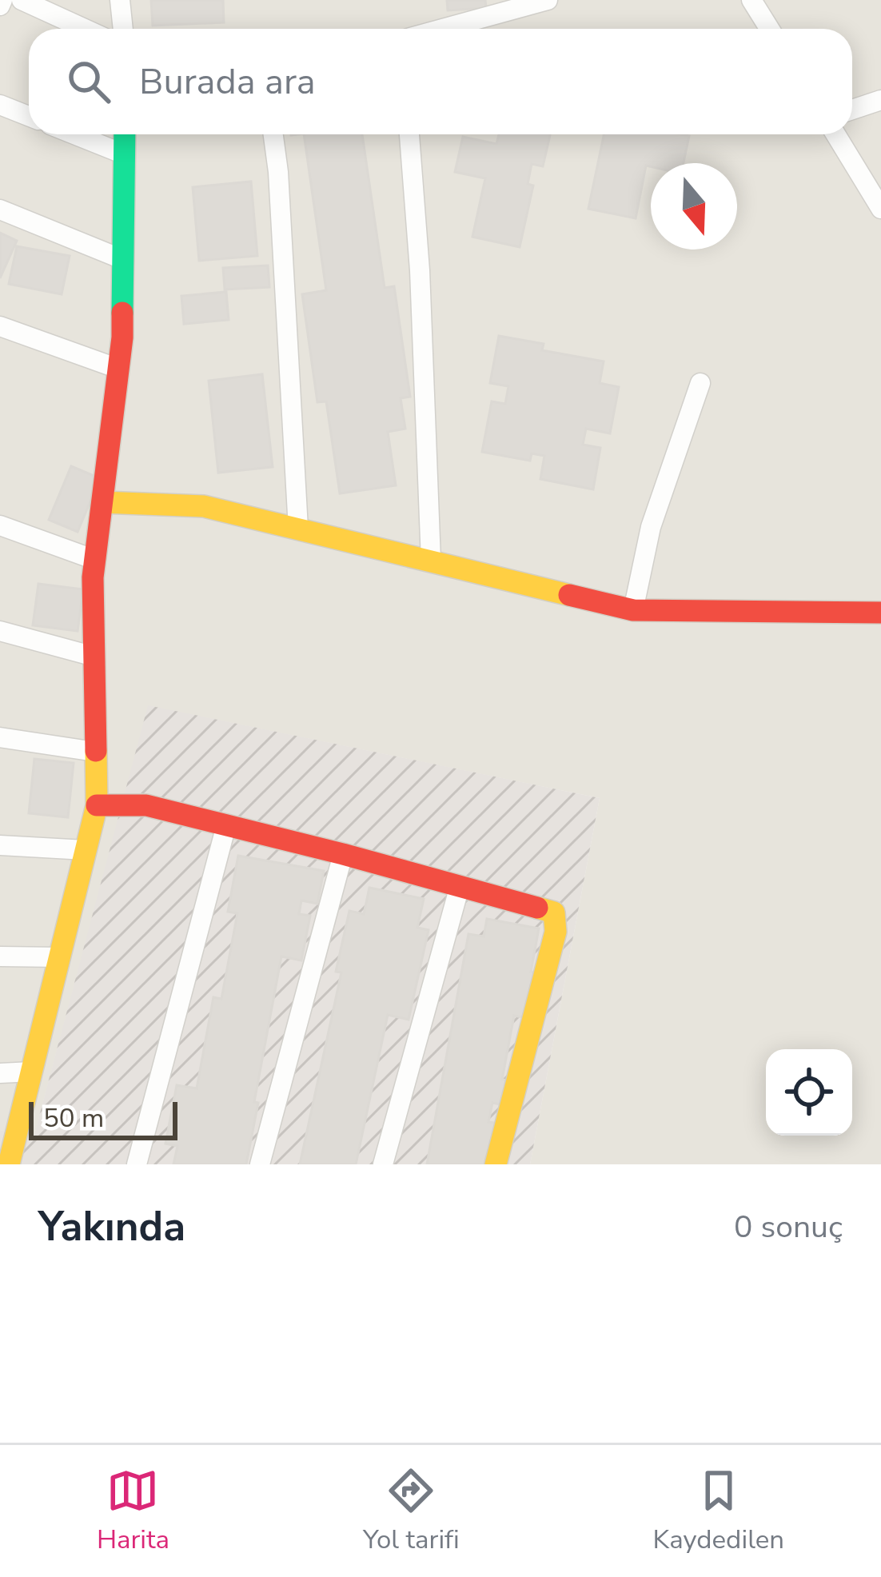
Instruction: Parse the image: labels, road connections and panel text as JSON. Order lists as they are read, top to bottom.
{
  "scale_bar": "50 m",
  "north": "bottom",
  "page": {
    "search": "Burada ara",
    "scale": "50 m",
    "heading": ["Yakında", "0 sonuç"],
    "nav": ["Harita", "Yol tarifi", "Kaydedilen"]
  }
}
